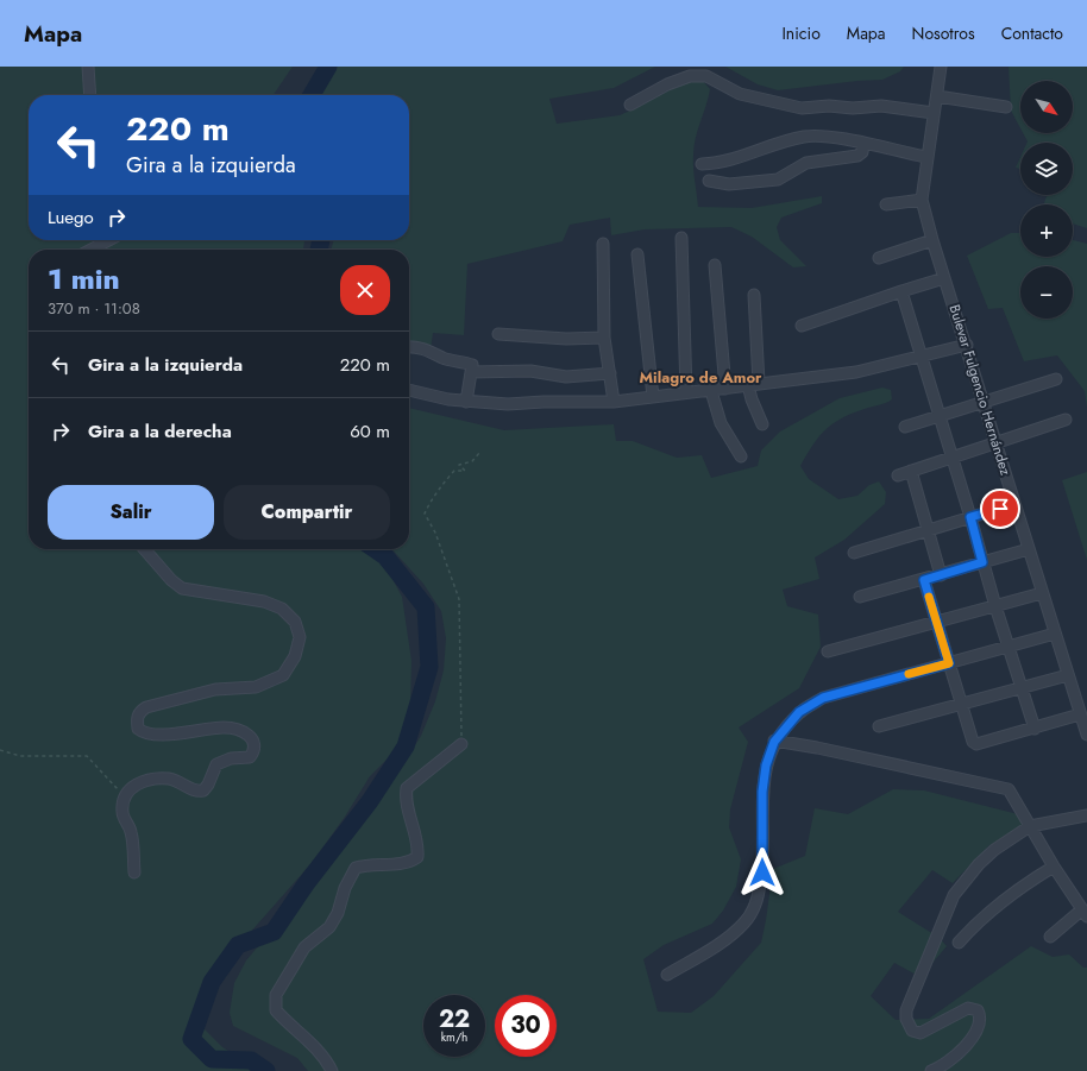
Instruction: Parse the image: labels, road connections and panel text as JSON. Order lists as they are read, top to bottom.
{
  "streets": {
    "street": ["Bulevar Fulgencio Hernández"]
  },
  "districts": ["Milagro de Amor"],
  "north": "bottom right",
  "page": {
    "header": "Mapa",
    "nav": [
      "Inicio",
      "Mapa",
      "Nosotros",
      "Contacto"
    ],
    "map_buttons": ["+", "−"],
    "turn": ["220 m", "Gira a la izquierda"],
    "then": "Luego",
    "heading": ["1 min", "370 m · 11:08"],
    "list": [
      {
        "name": "Gira a la izquierda",
        "value": "220 m"
      },
      {
        "name": "Gira a la derecha",
        "value": "60 m"
      }
    ],
    "buttons": ["Salir", "Compartir"],
    "speed": "22 km/h",
    "limit": "30"
  }
}
